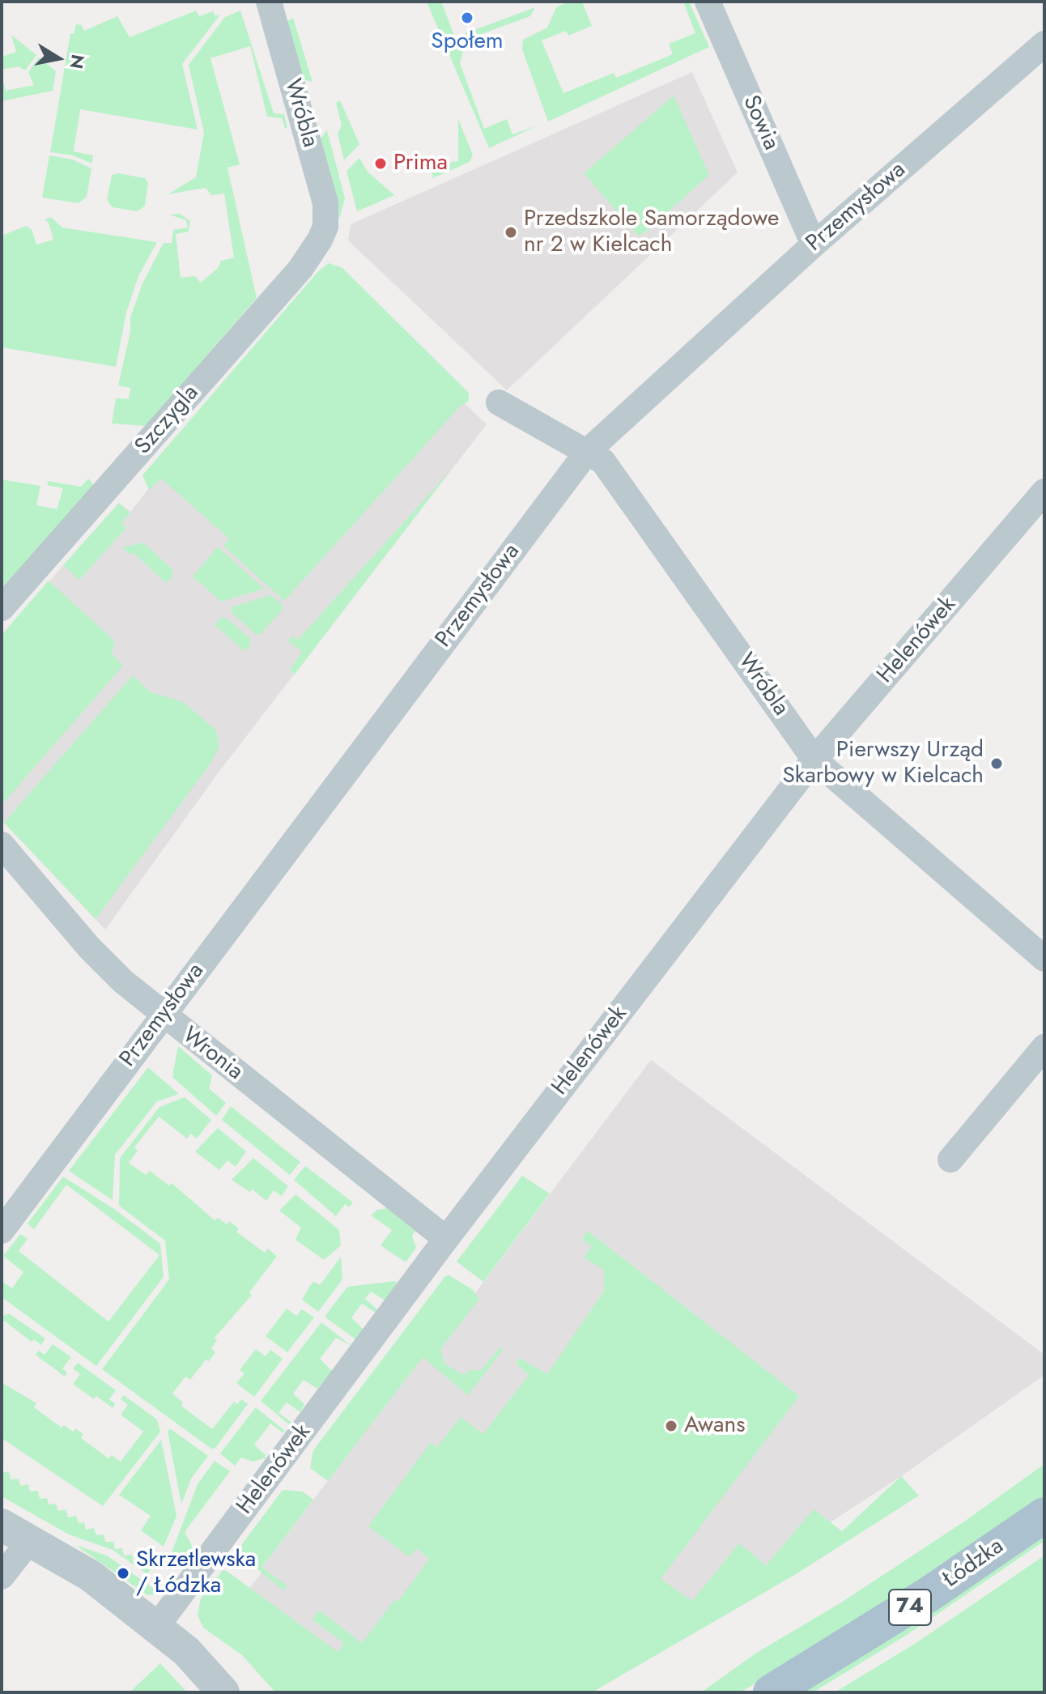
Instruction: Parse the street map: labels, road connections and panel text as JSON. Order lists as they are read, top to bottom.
{
  "streets": {
    "main road": ["Łódzka", "74"],
    "street": [
      "Wróbla",
      "Sowia",
      "Przemysłowa",
      "Szczygla",
      "Helenówek",
      "Wronia"
    ]
  },
  "crossings": [
    ["Wróbla", "Przemysłowa"],
    ["Wróbla", "Szczygla"],
    ["Wróbla", "Helenówek"],
    ["Sowia", "Przemysłowa"],
    ["Przemysłowa", "Wronia"],
    ["Helenówek", "Wronia"]
  ],
  "places": [
    "Społem",
    "Prima",
    "Przedszkole Samorządowe nr 2 w Kielcach",
    "Pierwszy Urząd Skarbowy w Kielcach",
    "Awans",
    "Skrzetlewska / Łódzka"
  ],
  "north": "right"
}
